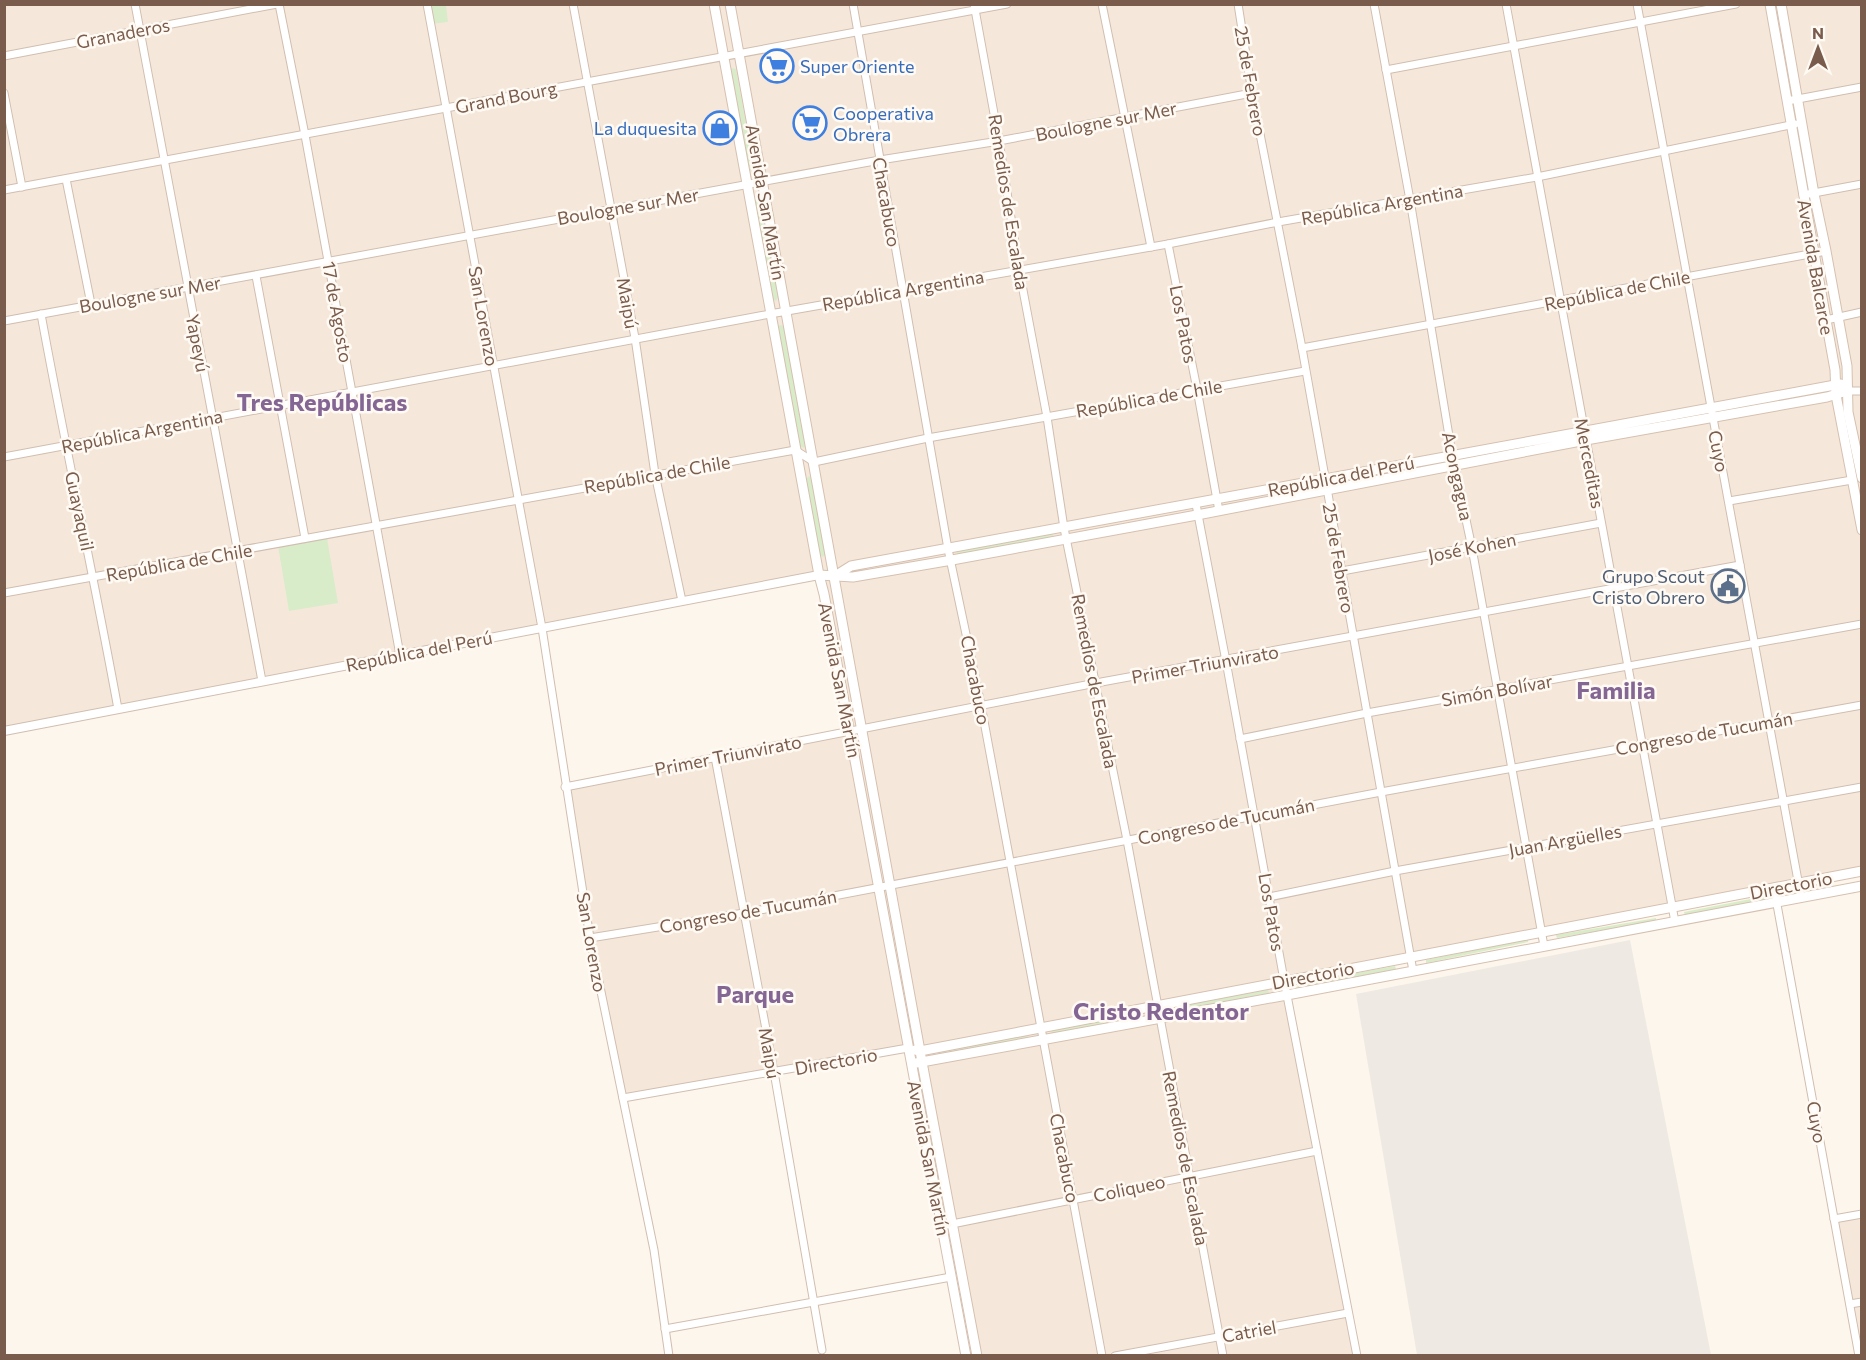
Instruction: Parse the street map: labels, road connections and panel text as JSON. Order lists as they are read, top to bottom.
{
  "streets": {
    "main road": [
      "Avenida San Martín",
      "Avenida Balcarce",
      "República del Perú",
      "Directorio"
    ],
    "street": [
      "Granaderos",
      "25 de Febrero",
      "Grand Bourg",
      "Boulogne sur Mer",
      "Chacabuco",
      "Remedios de Escalada",
      "República Argentina",
      "República de Chile",
      "Maipú",
      "17 de Agosto",
      "San Lorenzo",
      "Los Patos",
      "Yapeyú",
      "Cuyo",
      "Merceditas",
      "Acongagua",
      "Guayaquil",
      "José Kohen",
      "Primer Triunvirato",
      "Simón Bolívar",
      "Congreso de Tucumán",
      "Juan Argüelles",
      "Coliqueo",
      "Catriel"
    ]
  },
  "crossings": [
    ["Granaderos", "17 de Agosto"],
    ["Granaderos", "Yapeyú"],
    ["25 de Febrero", "Boulogne sur Mer"],
    ["25 de Febrero", "República Argentina"],
    ["25 de Febrero", "República de Chile"],
    ["25 de Febrero", "República del Perú"],
    ["25 de Febrero", "José Kohen"],
    ["25 de Febrero", "Primer Triunvirato"],
    ["25 de Febrero", "Simón Bolívar"],
    ["25 de Febrero", "Congreso de Tucumán"],
    ["25 de Febrero", "Juan Argüelles"],
    ["25 de Febrero", "Directorio"],
    ["Grand Bourg", "Avenida San Martín"],
    ["Grand Bourg", "Chacabuco"],
    ["Grand Bourg", "Remedios de Escalada"],
    ["Grand Bourg", "Maipú"],
    ["Grand Bourg", "17 de Agosto"],
    ["Grand Bourg", "San Lorenzo"],
    ["Grand Bourg", "Yapeyú"],
    ["Boulogne sur Mer", "Avenida San Martín"],
    ["Boulogne sur Mer", "Chacabuco"],
    ["Boulogne sur Mer", "Remedios de Escalada"],
    ["Boulogne sur Mer", "Maipú"],
    ["Boulogne sur Mer", "17 de Agosto"],
    ["Boulogne sur Mer", "San Lorenzo"],
    ["Boulogne sur Mer", "Yapeyú"],
    ["Boulogne sur Mer", "Guayaquil"],
    ["Avenida San Martín", "República Argentina"],
    ["Avenida San Martín", "República de Chile"],
    ["Avenida San Martín", "República del Perú"],
    ["Avenida San Martín", "Primer Triunvirato"],
    ["Avenida San Martín", "Congreso de Tucumán"],
    ["Avenida San Martín", "Directorio"],
    ["Avenida San Martín", "Coliqueo"],
    ["Chacabuco", "República Argentina"],
    ["Chacabuco", "República de Chile"],
    ["Chacabuco", "República del Perú"],
    ["Chacabuco", "Primer Triunvirato"],
    ["Chacabuco", "Congreso de Tucumán"],
    ["Chacabuco", "Directorio"],
    ["Chacabuco", "Coliqueo"],
    ["Remedios de Escalada", "República Argentina"],
    ["Remedios de Escalada", "República de Chile"],
    ["Remedios de Escalada", "República del Perú"],
    ["Remedios de Escalada", "Primer Triunvirato"],
    ["Remedios de Escalada", "Congreso de Tucumán"],
    ["Remedios de Escalada", "Directorio"],
    ["Remedios de Escalada", "Coliqueo"],
    ["Remedios de Escalada", "Catriel"],
    ["República Argentina", "Avenida Balcarce"],
    ["República Argentina", "Maipú"],
    ["República Argentina", "17 de Agosto"],
    ["República Argentina", "San Lorenzo"],
    ["República Argentina", "Los Patos"],
    ["República Argentina", "Yapeyú"],
    ["República Argentina", "Cuyo"],
    ["República Argentina", "Merceditas"],
    ["República Argentina", "Acongagua"],
    ["República Argentina", "Guayaquil"],
    ["Avenida Balcarce", "República de Chile"],
    ["Avenida Balcarce", "República del Perú"],
    ["República de Chile", "Maipú"],
    ["República de Chile", "17 de Agosto"],
    ["República de Chile", "San Lorenzo"],
    ["República de Chile", "Los Patos"],
    ["República de Chile", "Yapeyú"],
    ["República de Chile", "Cuyo"],
    ["República de Chile", "Merceditas"],
    ["República de Chile", "Acongagua"],
    ["República de Chile", "Guayaquil"],
    ["Maipú", "República del Perú"],
    ["Maipú", "Primer Triunvirato"],
    ["Maipú", "Congreso de Tucumán"],
    ["Maipú", "Directorio"],
    ["17 de Agosto", "República del Perú"],
    ["San Lorenzo", "República del Perú"],
    ["San Lorenzo", "Primer Triunvirato"],
    ["San Lorenzo", "Congreso de Tucumán"],
    ["San Lorenzo", "Directorio"],
    ["Los Patos", "República del Perú"],
    ["Los Patos", "Primer Triunvirato"],
    ["Los Patos", "Simón Bolívar"],
    ["Los Patos", "Congreso de Tucumán"],
    ["Los Patos", "Juan Argüelles"],
    ["Los Patos", "Directorio"],
    ["Los Patos", "Coliqueo"],
    ["Los Patos", "Catriel"],
    ["Yapeyú", "República del Perú"],
    ["Cuyo", "República del Perú"],
    ["Cuyo", "Primer Triunvirato"],
    ["Cuyo", "Simón Bolívar"],
    ["Cuyo", "Congreso de Tucumán"],
    ["Cuyo", "Juan Argüelles"],
    ["Cuyo", "Directorio"],
    ["Merceditas", "República del Perú"],
    ["Merceditas", "José Kohen"],
    ["Merceditas", "Primer Triunvirato"],
    ["Merceditas", "Simón Bolívar"],
    ["Merceditas", "Congreso de Tucumán"],
    ["Merceditas", "Juan Argüelles"],
    ["Merceditas", "Directorio"],
    ["República del Perú", "Acongagua"],
    ["República del Perú", "Guayaquil"],
    ["Acongagua", "José Kohen"],
    ["Acongagua", "Primer Triunvirato"],
    ["Acongagua", "Simón Bolívar"],
    ["Acongagua", "Congreso de Tucumán"],
    ["Acongagua", "Juan Argüelles"],
    ["Acongagua", "Directorio"]
  ],
  "districts": [
    "Tres Repúblicas",
    "Familia",
    "Parque",
    "Cristo Redentor"
  ],
  "places": {
    "supermarket": ["Super Oriente", "Cooperativa Obrera"],
    "shop": ["La duquesita"],
    "public building": ["Grupo Scout Cristo Obrero"]
  },
  "north": "top"
}
